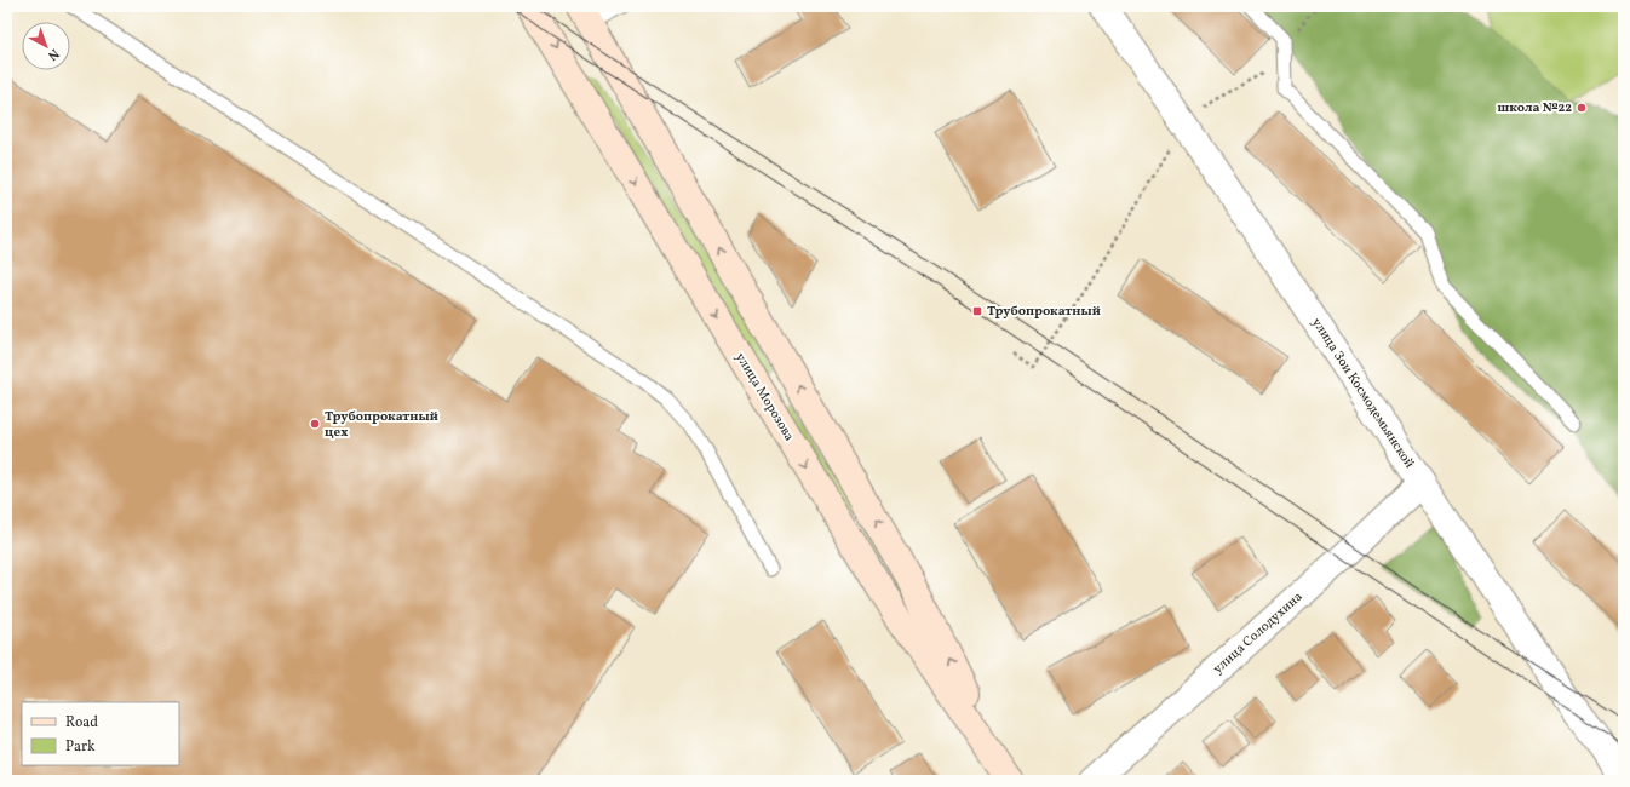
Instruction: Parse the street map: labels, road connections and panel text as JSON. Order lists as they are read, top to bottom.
{
  "streets": {
    "main road": ["улица Морозова"],
    "street": ["улица Зои Космодемьянской", "улица Солодухина"]
  },
  "crossings": [
    ["улица Зои Космодемьянской", "улица Солодухина"]
  ],
  "places": {
    "other": ["школа №22", "Трубопрокатный цех"],
    "transit": ["Трубопрокатный"]
  },
  "legend": ["Road", "Park"],
  "north": "bottom right"
}
